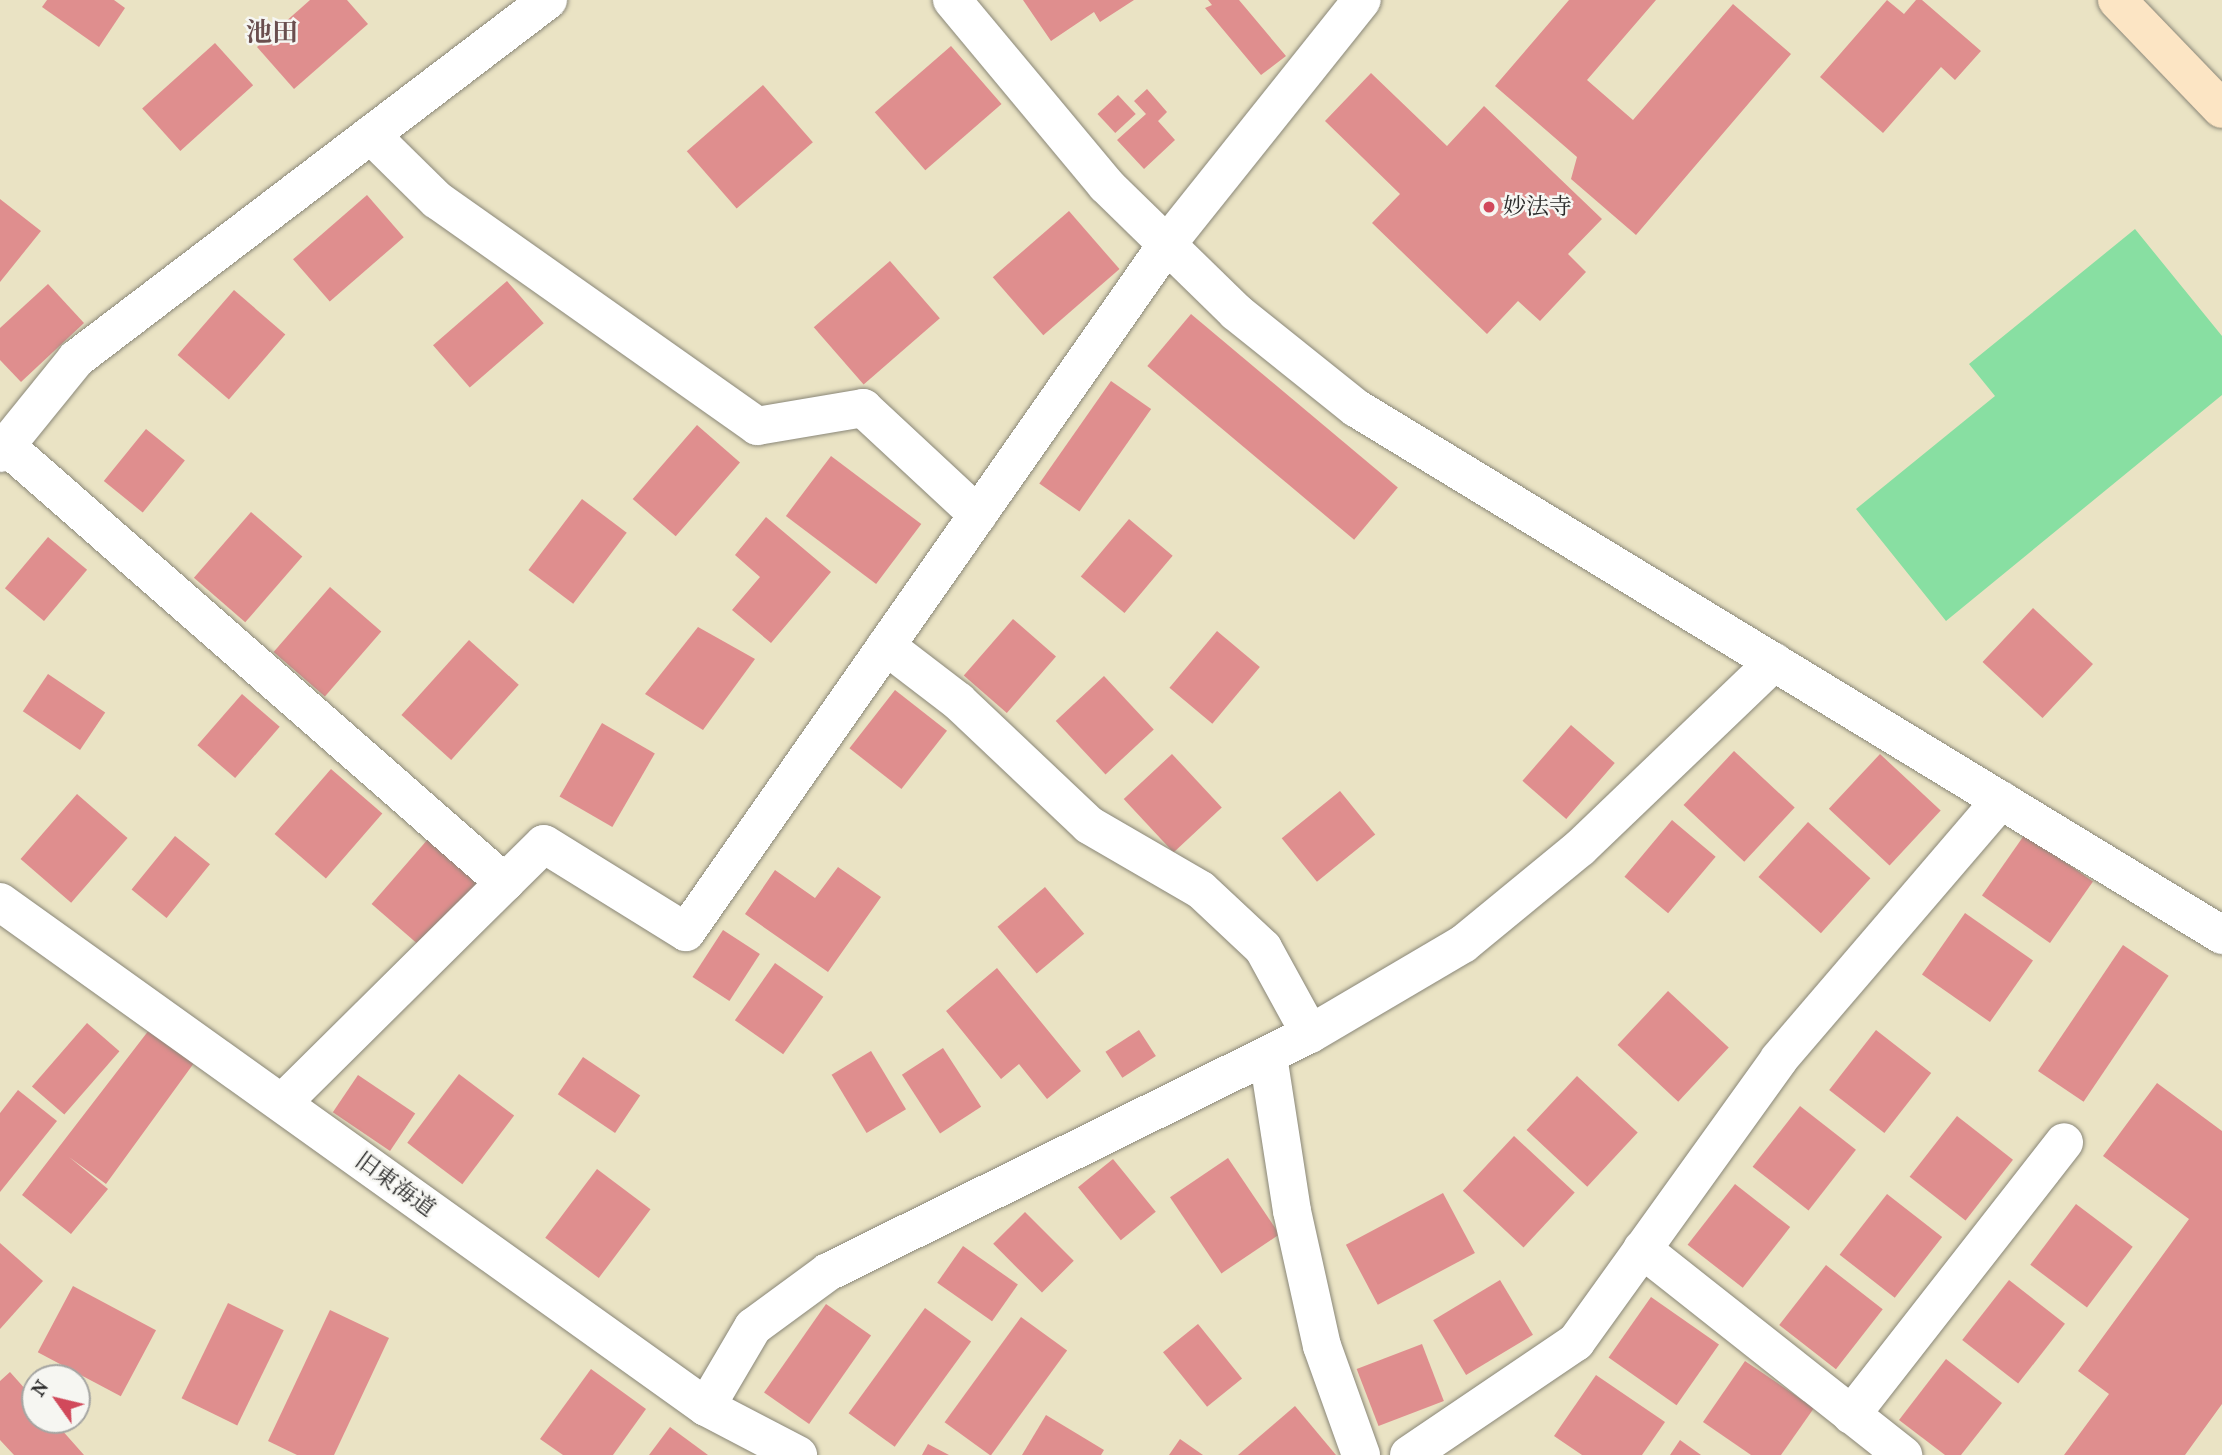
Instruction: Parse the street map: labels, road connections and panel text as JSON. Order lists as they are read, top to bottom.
{
  "streets": {
    "street": ["旧東海道"]
  },
  "districts": ["池田"],
  "places": ["妙法寺"],
  "north": "top left"
}
